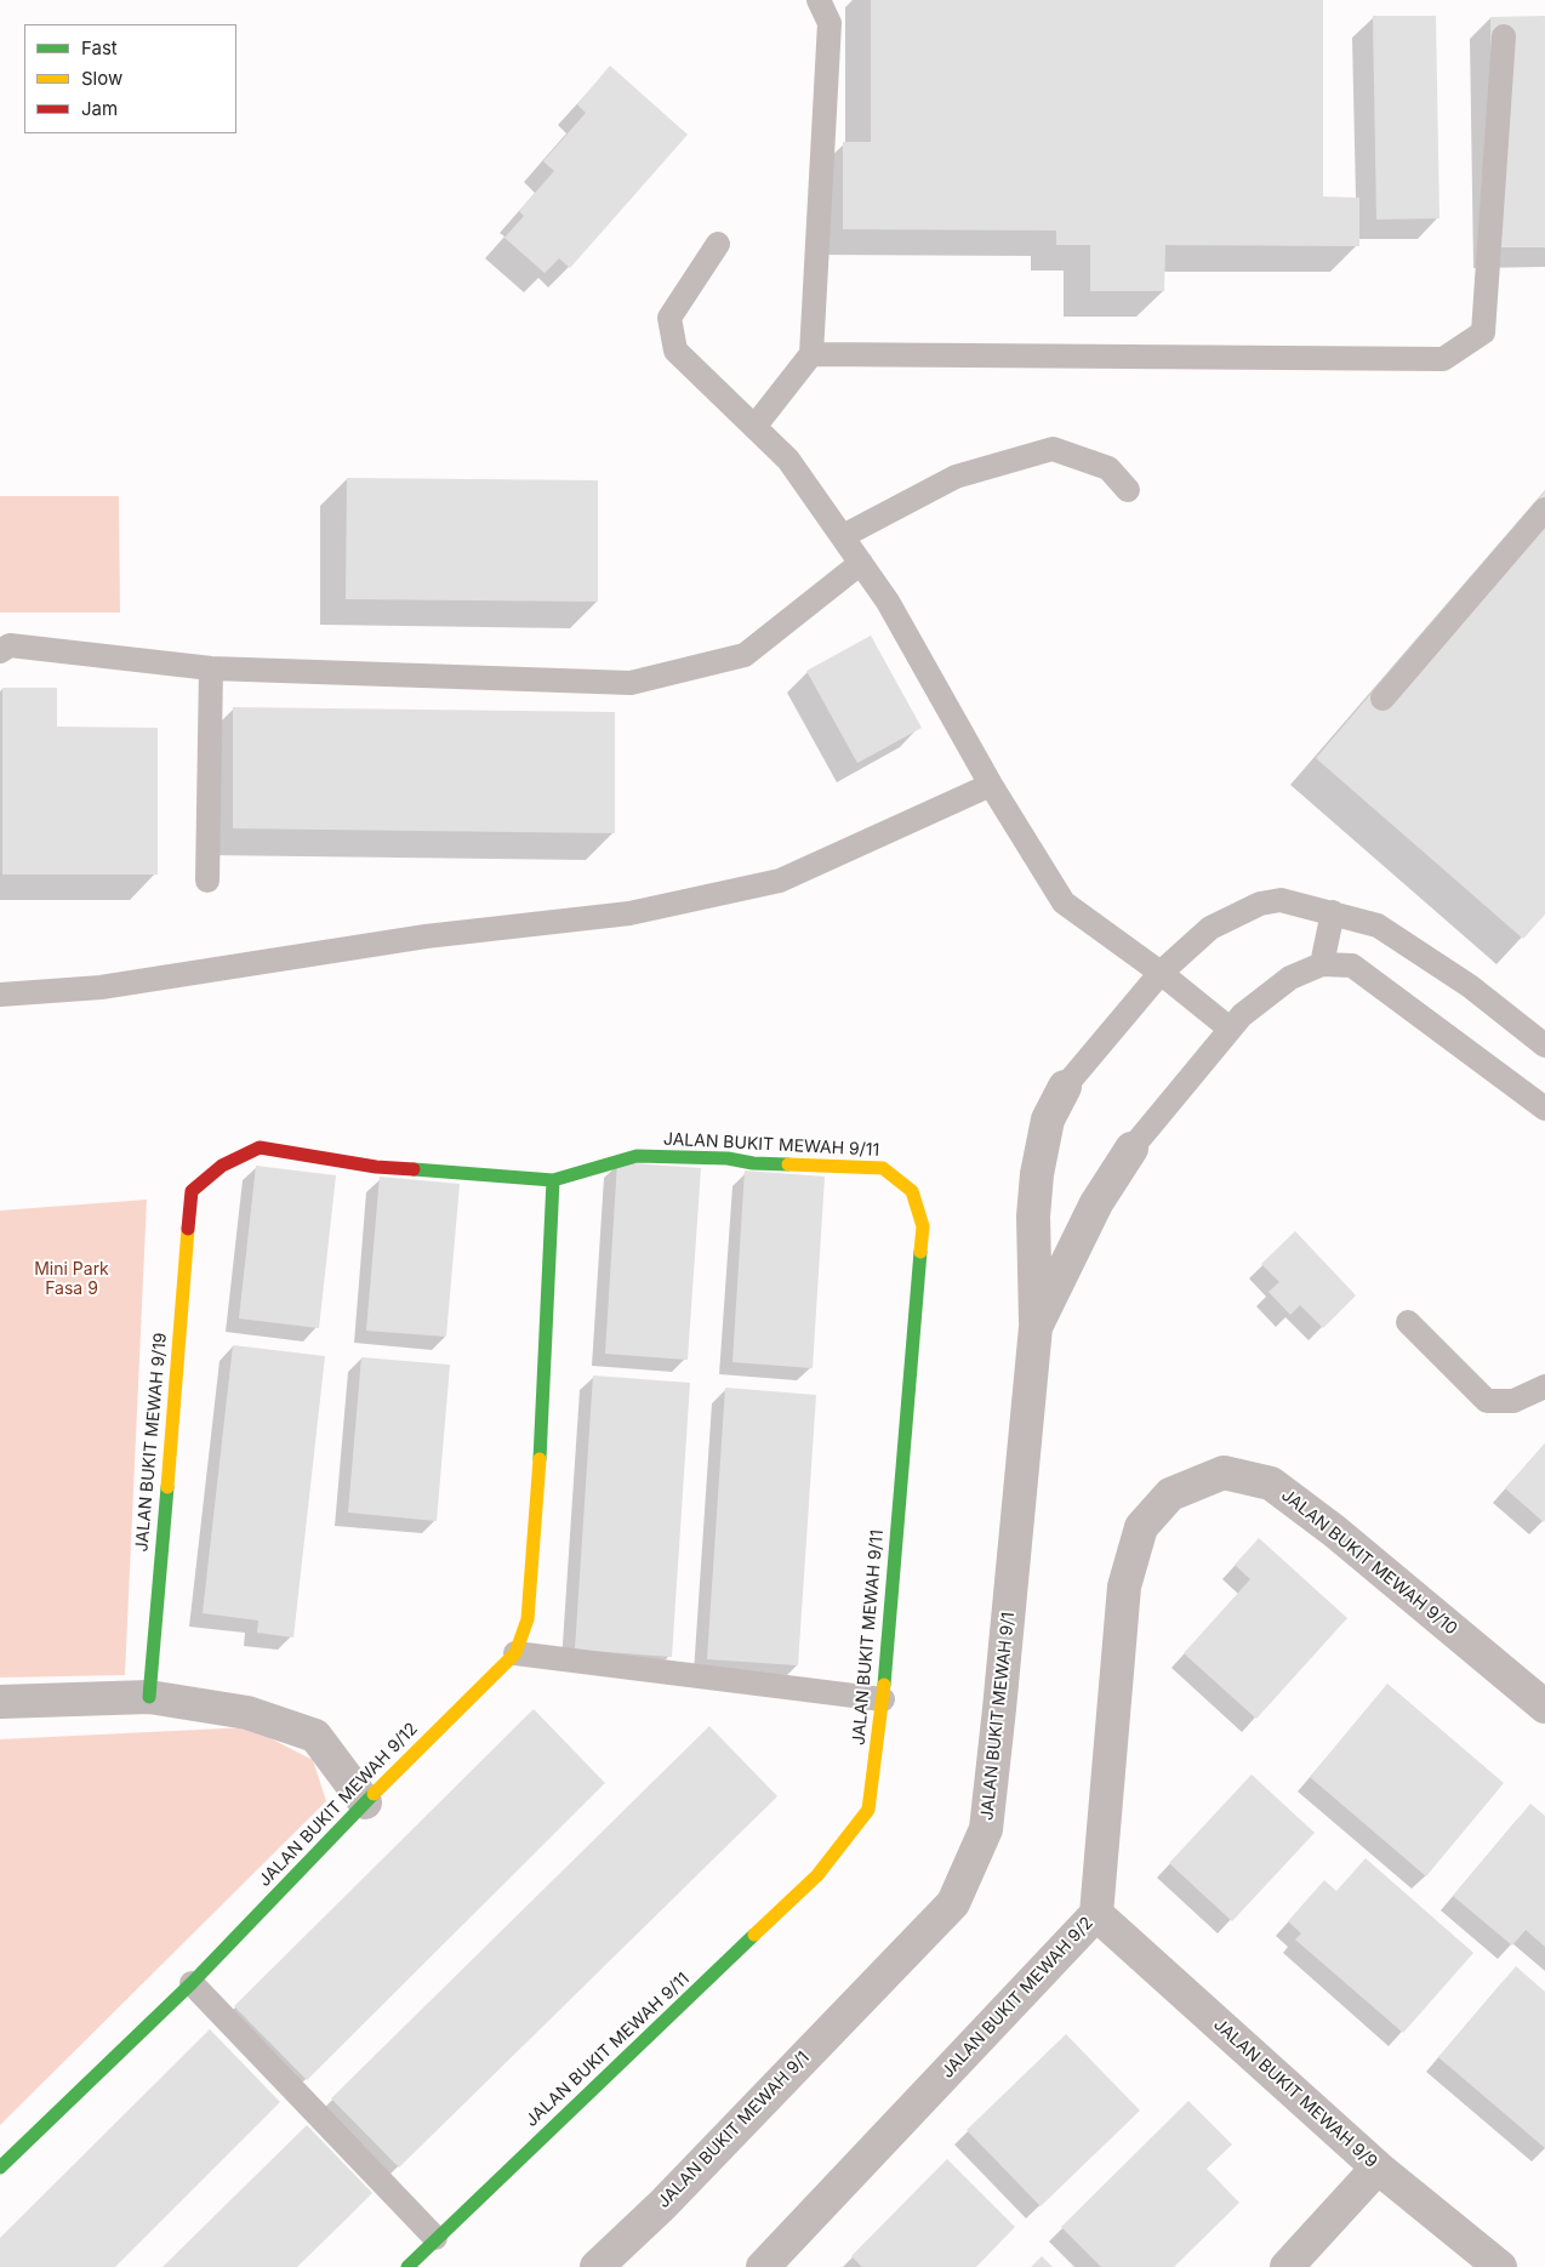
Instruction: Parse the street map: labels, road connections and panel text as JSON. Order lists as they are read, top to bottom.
{
  "streets": {
    "street": [
      "JALAN BUKIT MEWAH 9/11",
      "JALAN BUKIT MEWAH 9/19",
      "JALAN BUKIT MEWAH 9/10",
      "JALAN BUKIT MEWAH 9/1",
      "JALAN BUKIT MEWAH 9/12",
      "JALAN BUKIT MEWAH 9/2",
      "JALAN BUKIT MEWAH 9/9"
    ]
  },
  "crossings": [
    ["JALAN BUKIT MEWAH 9/11", "JALAN BUKIT MEWAH 9/19"],
    ["JALAN BUKIT MEWAH 9/11", "JALAN BUKIT MEWAH 9/12"],
    ["JALAN BUKIT MEWAH 9/19", "JALAN BUKIT MEWAH 9/12"],
    ["JALAN BUKIT MEWAH 9/10", "JALAN BUKIT MEWAH 9/2"],
    ["JALAN BUKIT MEWAH 9/2", "JALAN BUKIT MEWAH 9/9"]
  ],
  "parks": ["Mini Park Fasa 9"],
  "legend": ["Fast", "Slow", "Jam"]
}
